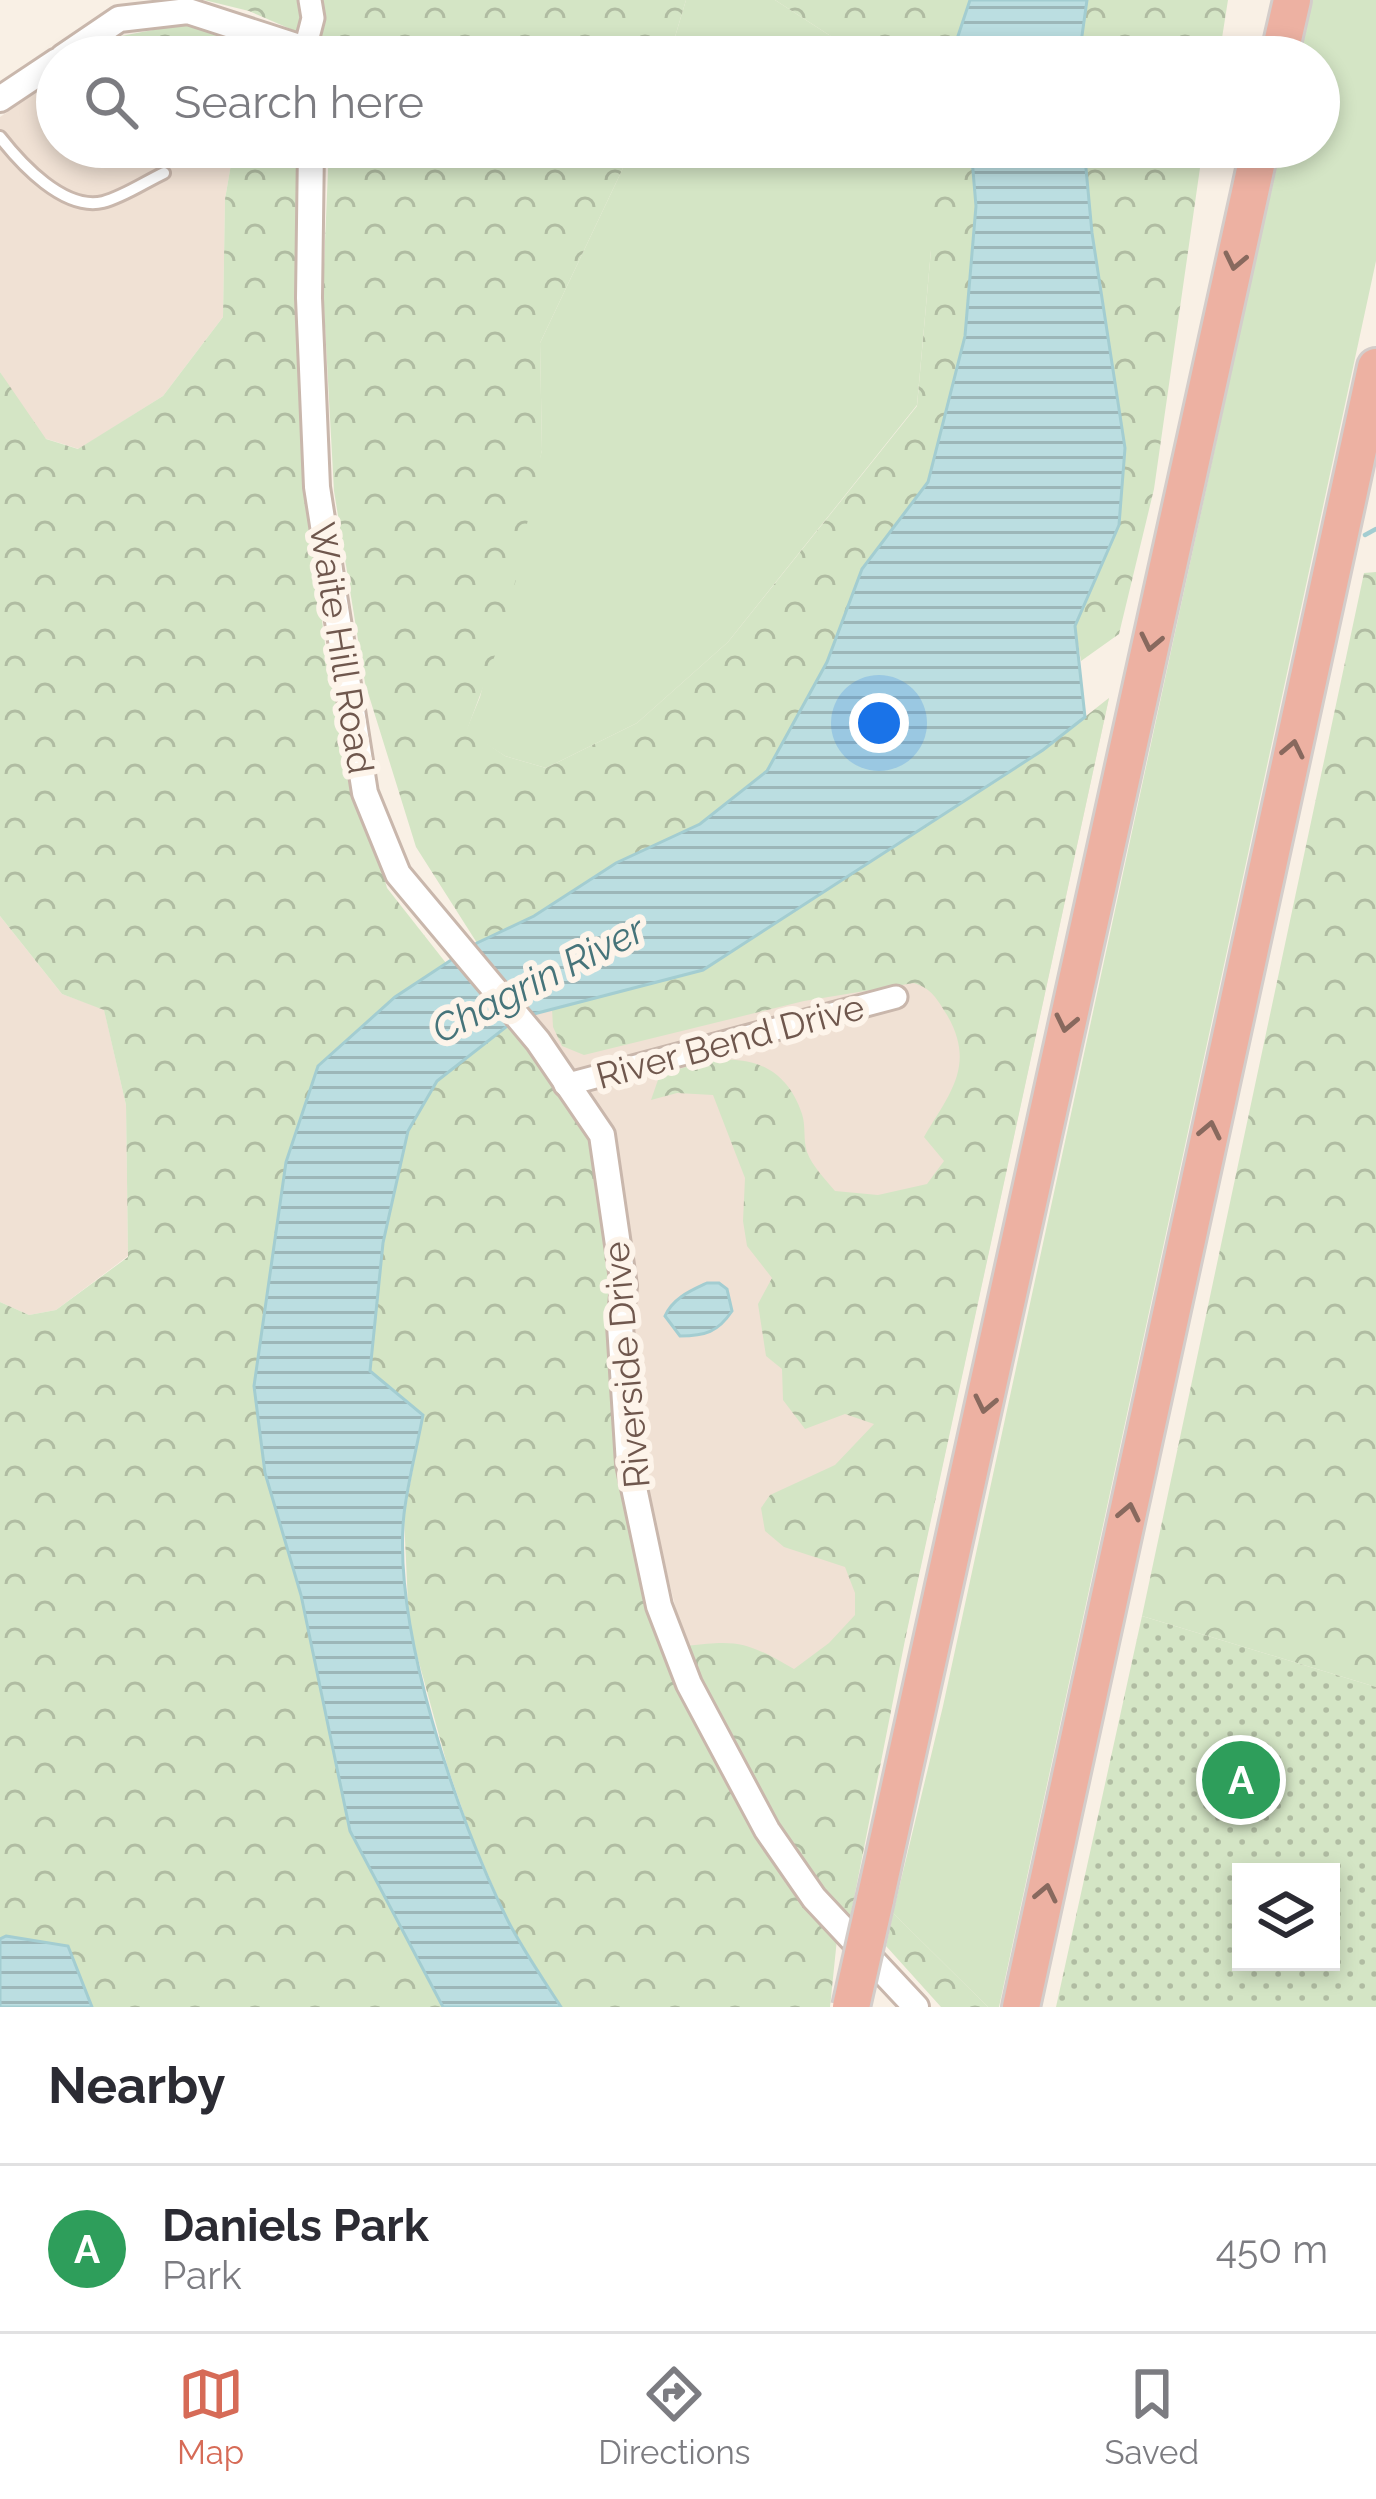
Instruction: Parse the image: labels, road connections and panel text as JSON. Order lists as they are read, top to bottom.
{
  "streets": {
    "street": ["Waite Hill Road", "River Bend Drive", "Riverside Drive"]
  },
  "crossings": [
    ["Waite Hill Road", "River Bend Drive"],
    ["Waite Hill Road", "Riverside Drive"],
    ["River Bend Drive", "Riverside Drive"]
  ],
  "water": ["Chagrin River"],
  "page": {
    "search": "Search here",
    "pins": "A",
    "heading": "Nearby",
    "list": [
      {
        "mark": "A",
        "name": "Daniels Park",
        "note": "Park",
        "value": "450 m"
      }
    ],
    "nav": ["Map", "Directions", "Saved"]
  }
}
